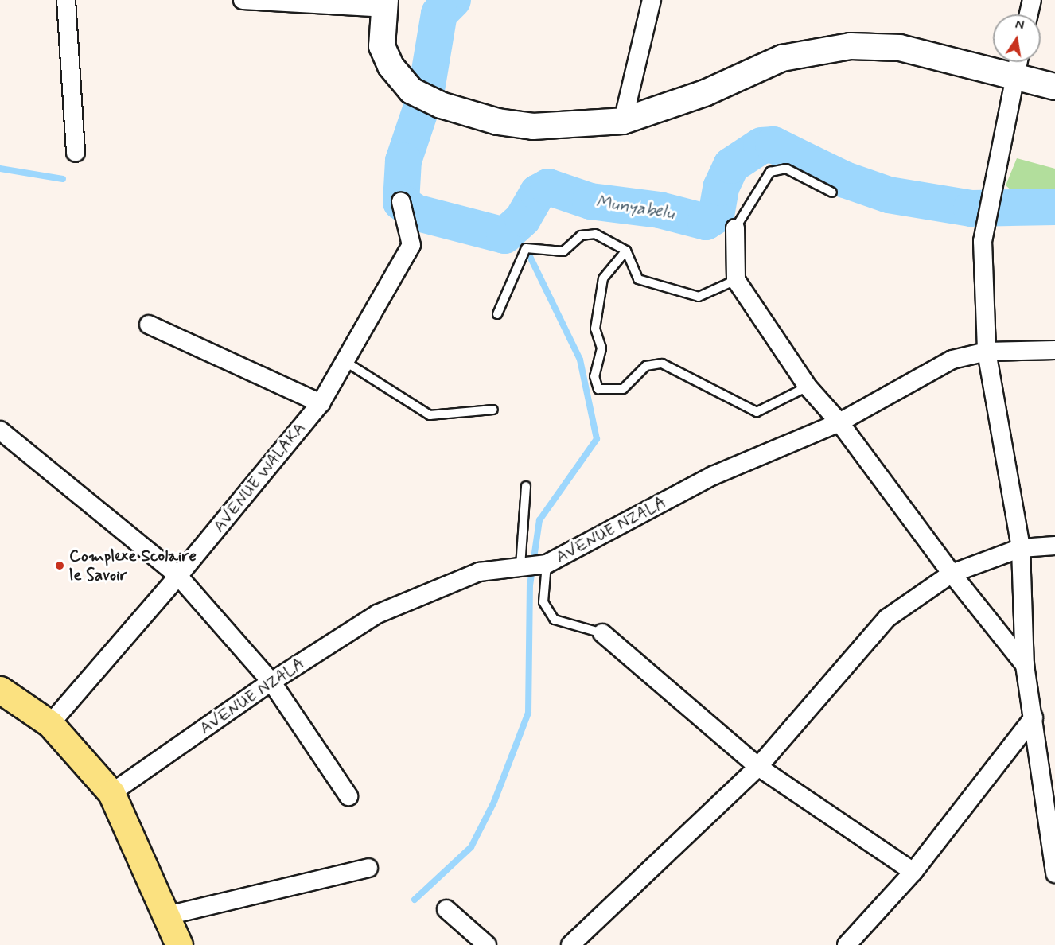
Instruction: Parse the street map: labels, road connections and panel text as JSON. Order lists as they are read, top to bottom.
{
  "streets": {
    "street": ["AVENUE WALAKA", "AVENUE NZALA"]
  },
  "water": ["Munyabelu"],
  "places": ["Complexe Scolaire le Savoir"],
  "north": "top"
}
